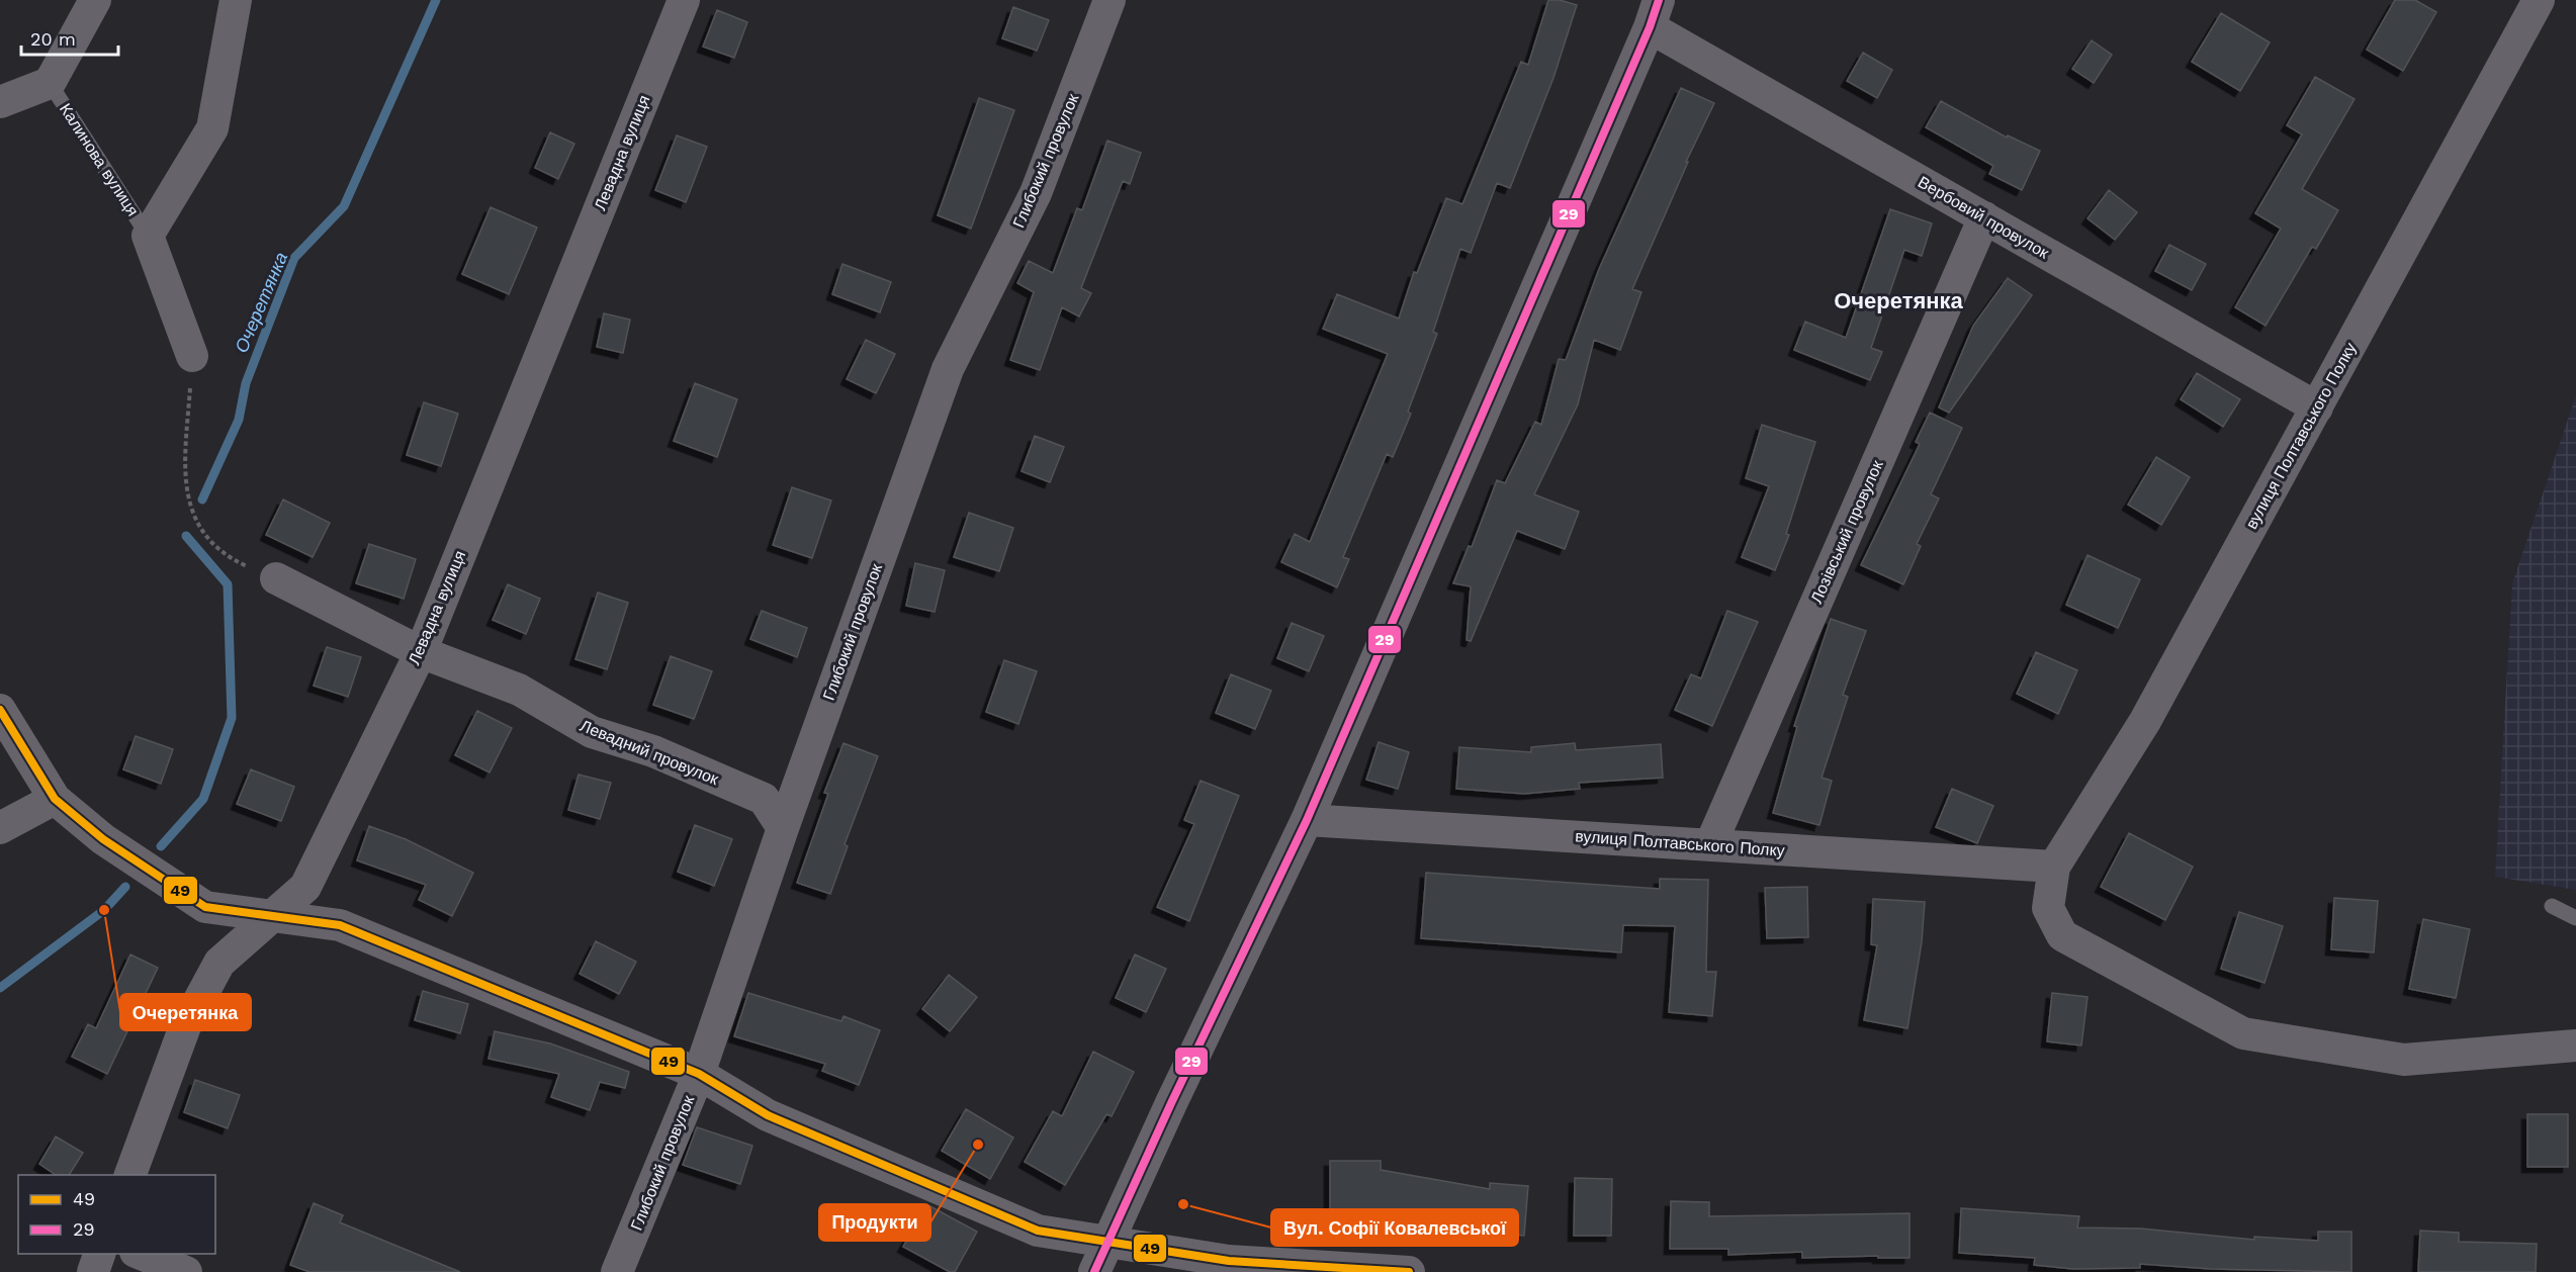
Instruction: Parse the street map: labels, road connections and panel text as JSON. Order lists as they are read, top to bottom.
{
  "streets": {
    "street": [
      "Левадна вулиця",
      "Глибокий провулок",
      "Вербовий провулок",
      "вулиця Полтавського Полку",
      "Лозівський провулок",
      "Левадний провулок"
    ],
    "lane": ["Калинова вулиця"]
  },
  "crossings": [
    ["Левадна вулиця", "Левадний провулок"],
    ["Глибокий провулок", "Левадний провулок"],
    ["Вербовий провулок", "вулиця Полтавського Полку"],
    ["Вербовий провулок", "Лозівський провулок"],
    ["вулиця Полтавського Полку", "Лозівський провулок"]
  ],
  "districts": ["Очеретянка"],
  "water": ["Очеретянка"],
  "places": ["Очеретянка", "Продукти", "Вул. Софії Ковалевської"],
  "lines": ["transit line 29", "transit line 49"],
  "legend": ["49", "29"],
  "scale_bar": "20 m"
}
